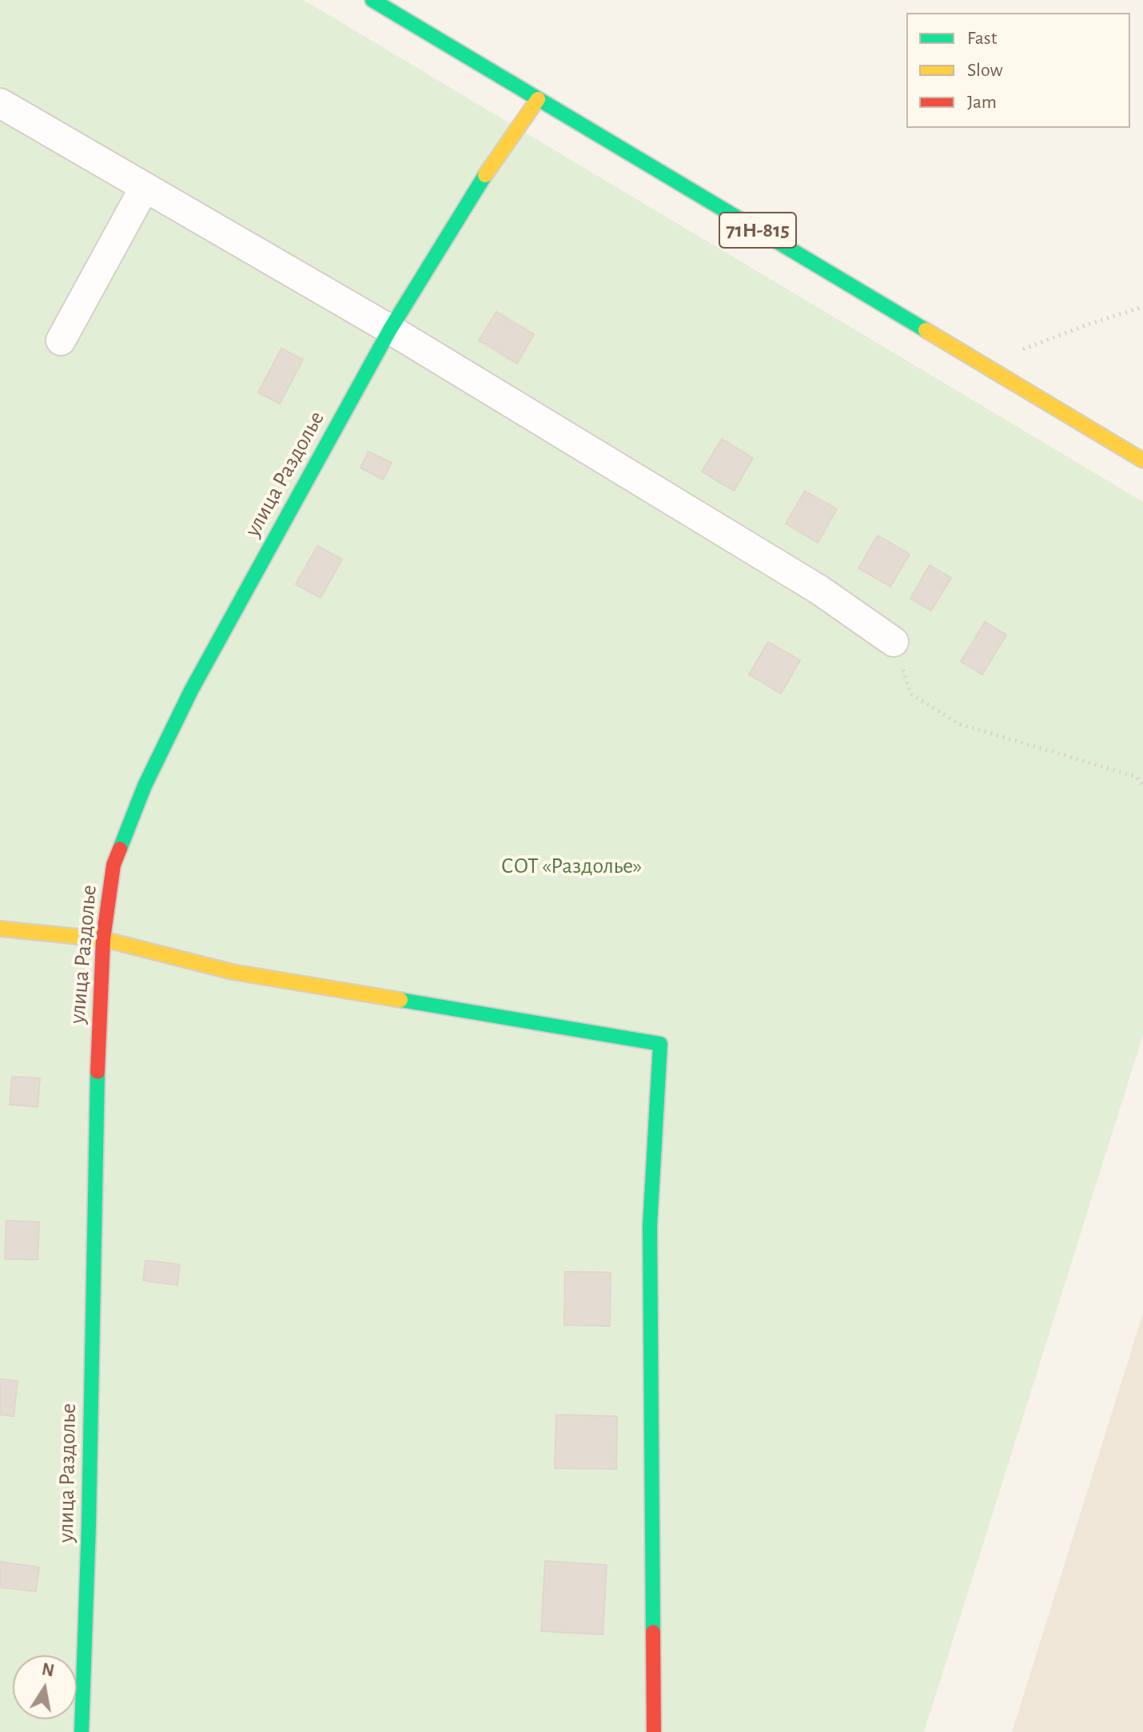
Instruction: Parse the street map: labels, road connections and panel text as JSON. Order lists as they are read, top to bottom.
{
  "streets": {
    "street": ["71Н-815", "улица Раздолье"]
  },
  "crossings": [
    ["71Н-815", "улица Раздолье"]
  ],
  "parks": ["СОТ «Раздолье»"],
  "legend": ["Fast", "Slow", "Jam"],
  "north": "top"
}
